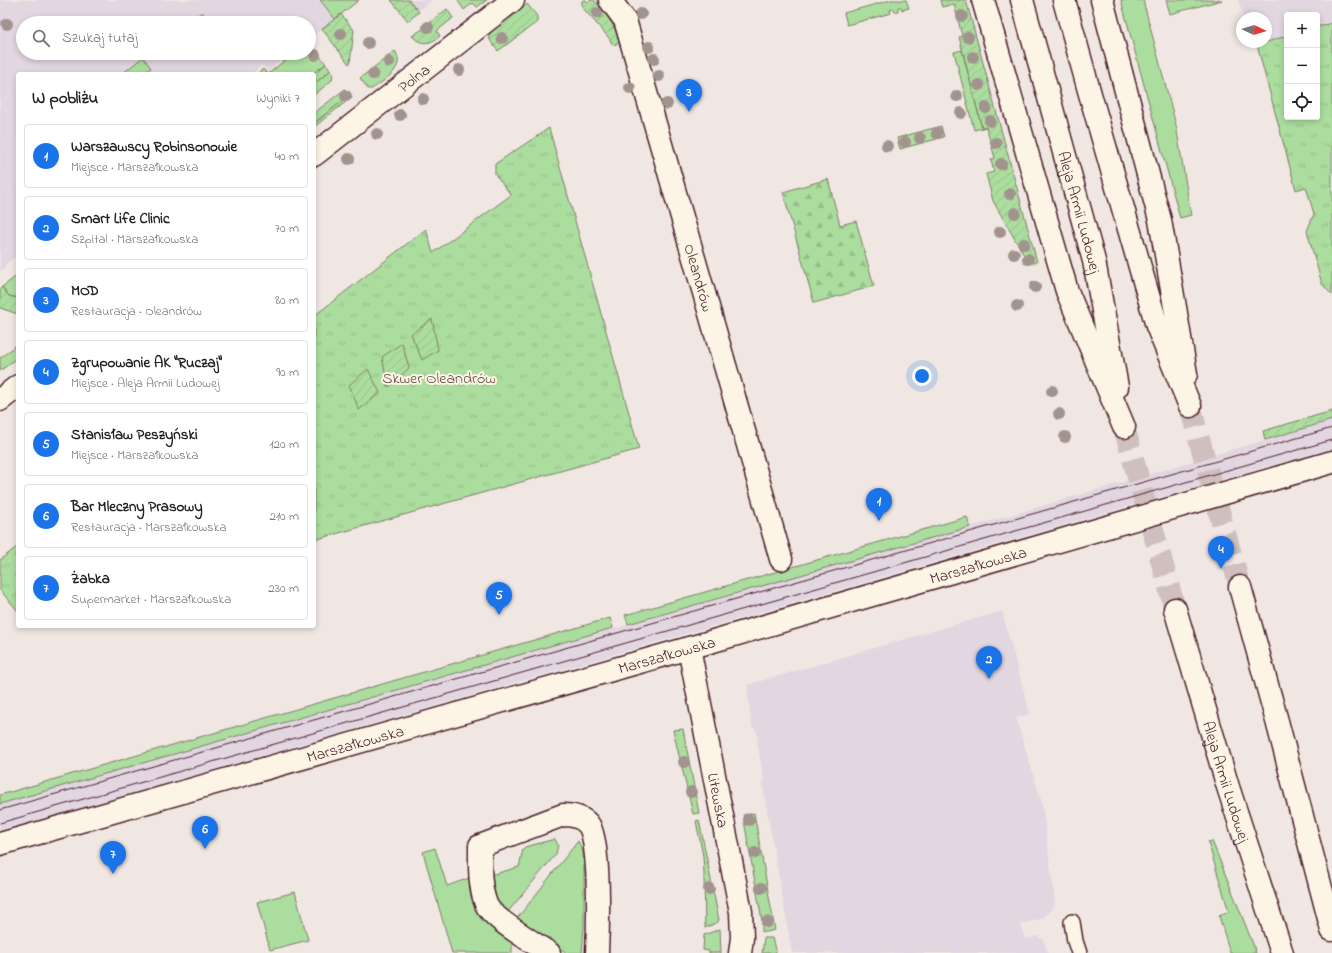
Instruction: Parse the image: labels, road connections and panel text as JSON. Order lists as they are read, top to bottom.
{
  "streets": {
    "street": [
      "Polna",
      "Aleja Armii Ludowej",
      "Oleandrów",
      "Marszałkowska",
      "Litewska"
    ]
  },
  "crossings": [
    ["Marszałkowska", "Litewska"]
  ],
  "parks": ["Skwer Oleandrów"],
  "north": "right",
  "page": {
    "map_buttons": ["+", "−"],
    "search": "Szukaj tutaj",
    "heading": ["W pobliżu", "Wyniki: 7"],
    "pins": [
      "3",
      "1",
      "4",
      "5",
      "2",
      "6",
      "7"
    ],
    "list": [
      {
        "mark": "1",
        "name": "Warszawscy Robinsonowie",
        "note": "Miejsce · Marszałkowska",
        "value": "40 m"
      },
      {
        "mark": "2",
        "name": "Smart Life Clinic",
        "note": "Szpital · Marszałkowska",
        "value": "70 m"
      },
      {
        "mark": "3",
        "name": "MOD",
        "note": "Restauracja · Oleandrów",
        "value": "80 m"
      },
      {
        "mark": "4",
        "name": "Zgrupowanie AK \"Ruczaj\"",
        "note": "Miejsce · Aleja Armii Ludowej",
        "value": "90 m"
      },
      {
        "mark": "5",
        "name": "Stanisław Peszyński",
        "note": "Miejsce · Marszałkowska",
        "value": "120 m"
      },
      {
        "mark": "6",
        "name": "Bar Mleczny Prasowy",
        "note": "Restauracja · Marszałkowska",
        "value": "210 m"
      },
      {
        "mark": "7",
        "name": "Żabka",
        "note": "Supermarket · Marszałkowska",
        "value": "230 m"
      }
    ]
  }
}
